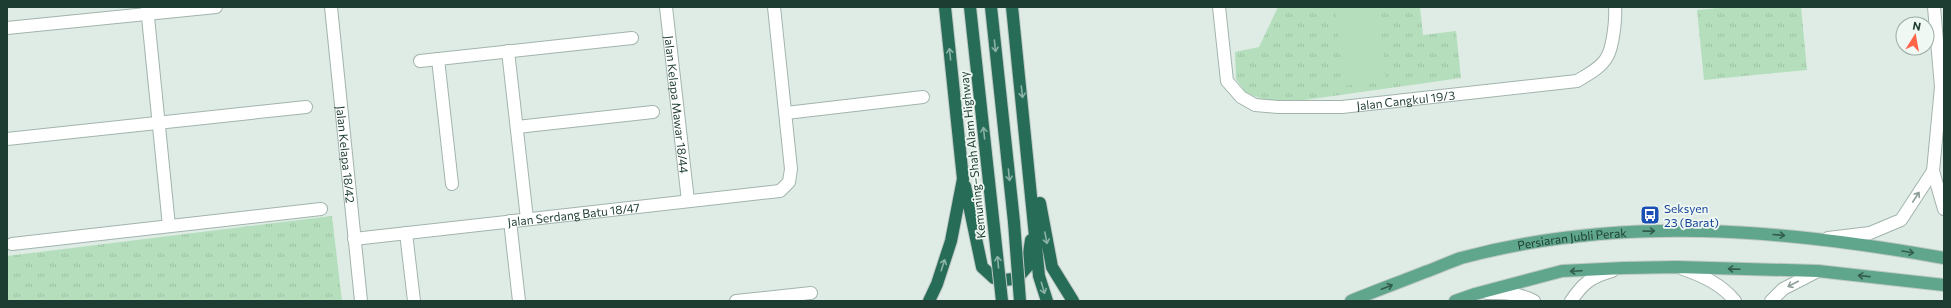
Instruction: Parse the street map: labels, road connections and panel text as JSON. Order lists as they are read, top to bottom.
{
  "streets": {
    "highway": ["Kemuning–Shah Alam Highway"],
    "main road": ["Persiaran Jubli Perak"],
    "street": [
      "Jalan Cangkul 19/3",
      "Jalan Kelapa Mawar 18/44",
      "Jalan Kelapa 18/42",
      "Jalan Serdang Batu 18/47"
    ]
  },
  "crossings": [
    ["Jalan Kelapa Mawar 18/44", "Jalan Serdang Batu 18/47"],
    ["Jalan Kelapa 18/42", "Jalan Serdang Batu 18/47"]
  ],
  "places": {
    "bus stop": ["Seksyen 23 (Barat)"]
  },
  "north": "top"
}
